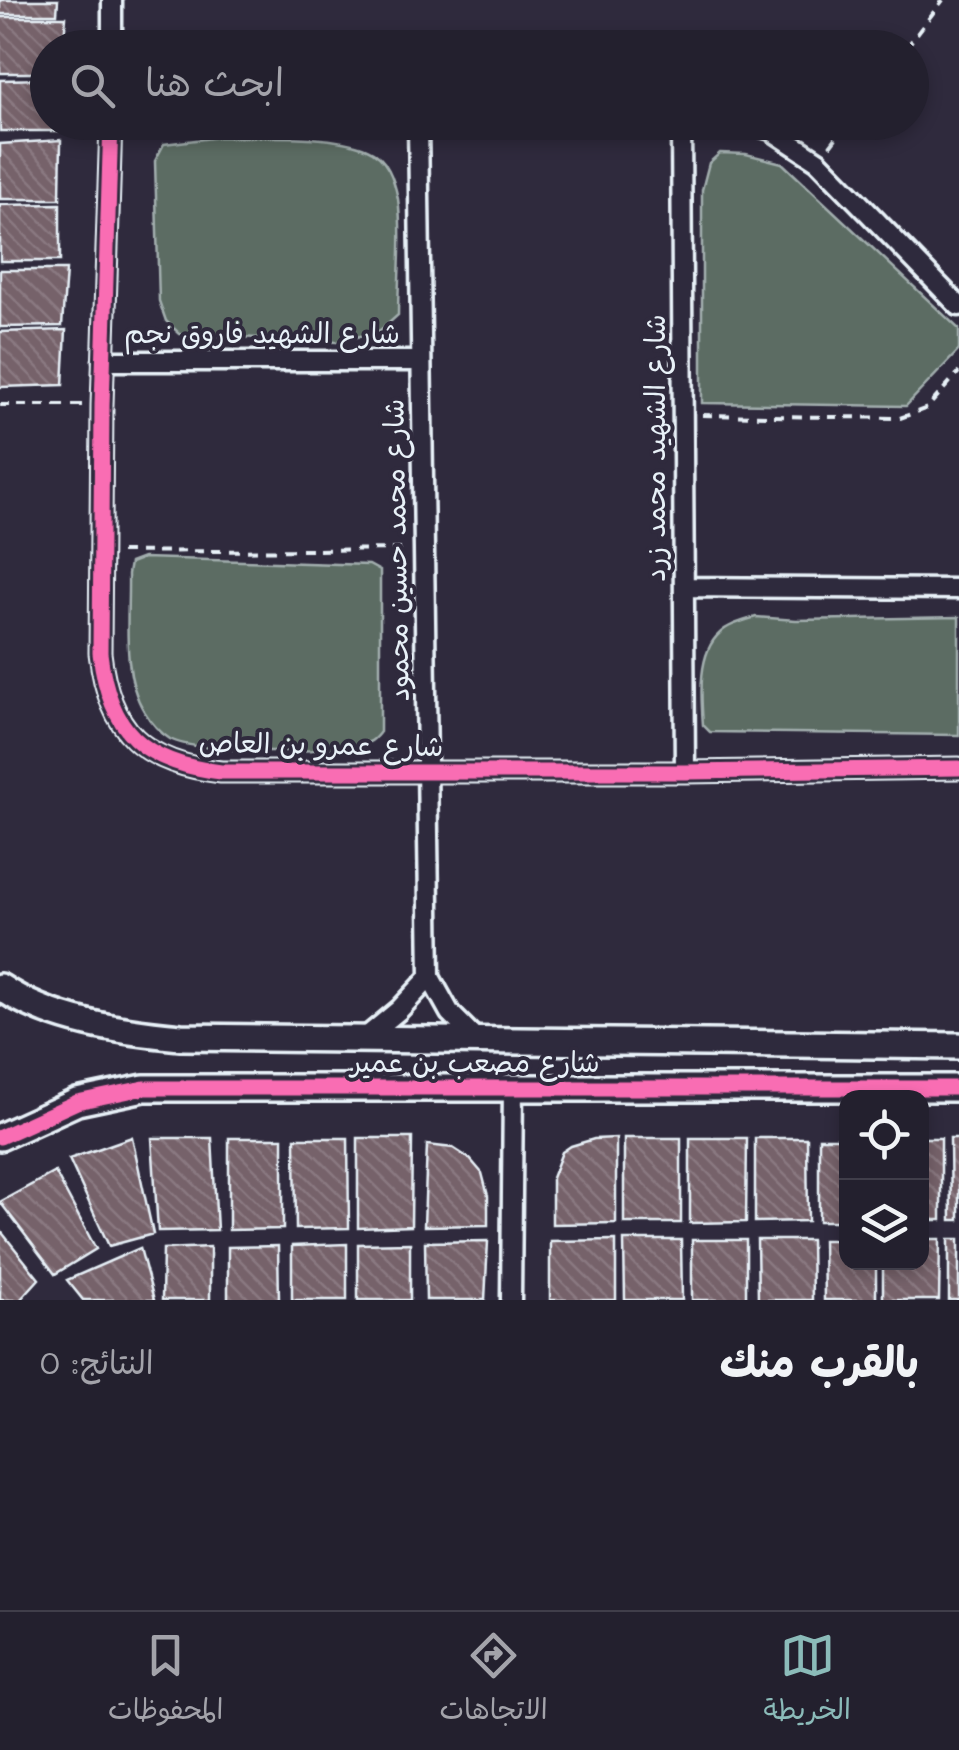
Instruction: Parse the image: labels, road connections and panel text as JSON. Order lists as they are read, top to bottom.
{
  "streets": {
    "street": [
      "شارع الشهيد فاروق نجم",
      "شارع الشهيد محمد زرد",
      "شارع محمد حسين محمود",
      "شارع عمرو بن العاص",
      "شارع مصعب بن عمير"
    ]
  },
  "crossings": [
    ["شارع الشهيد فاروق نجم", "شارع محمد حسين محمود"],
    ["شارع الشهيد فاروق نجم", "شارع عمرو بن العاص"],
    ["شارع الشهيد محمد زرد", "شارع عمرو بن العاص"],
    ["شارع محمد حسين محمود", "شارع عمرو بن العاص"]
  ],
  "page": {
    "search": "ابحث هنا",
    "heading": ["بالقرب منك", "النتائج: 0"],
    "nav": ["الخريطة", "الاتجاهات", "المحفوظات"]
  }
}
